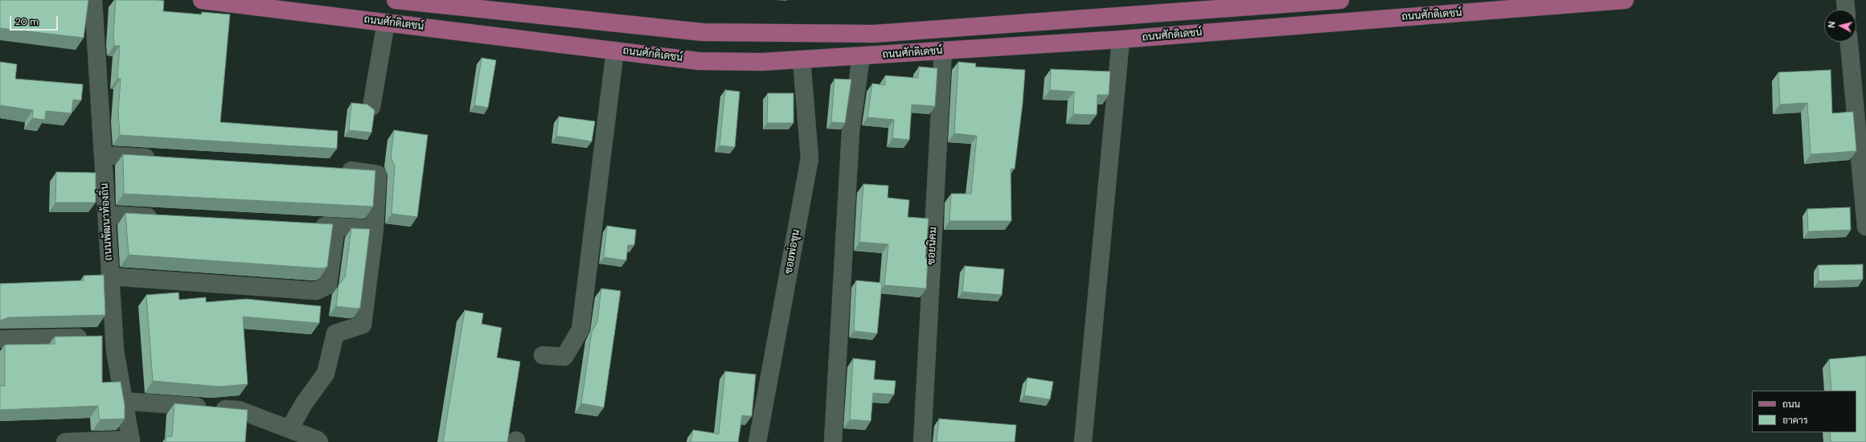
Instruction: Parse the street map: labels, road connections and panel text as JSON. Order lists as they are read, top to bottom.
{
  "streets": {
    "main road": ["ถนนศักดิเดชน์"],
    "street": ["ถนนพัฒนาท้องถิ่น", "ซอยนิคม", "ซอยพ่อขุน"]
  },
  "crossings": [
    ["ถนนศักดิเดชน์", "ซอยนิคม"],
    ["ถนนศักดิเดชน์", "ซอยพ่อขุน"]
  ],
  "legend": ["ถนน", "อาคาร"],
  "scale_bar": "20 m",
  "north": "left"
}
